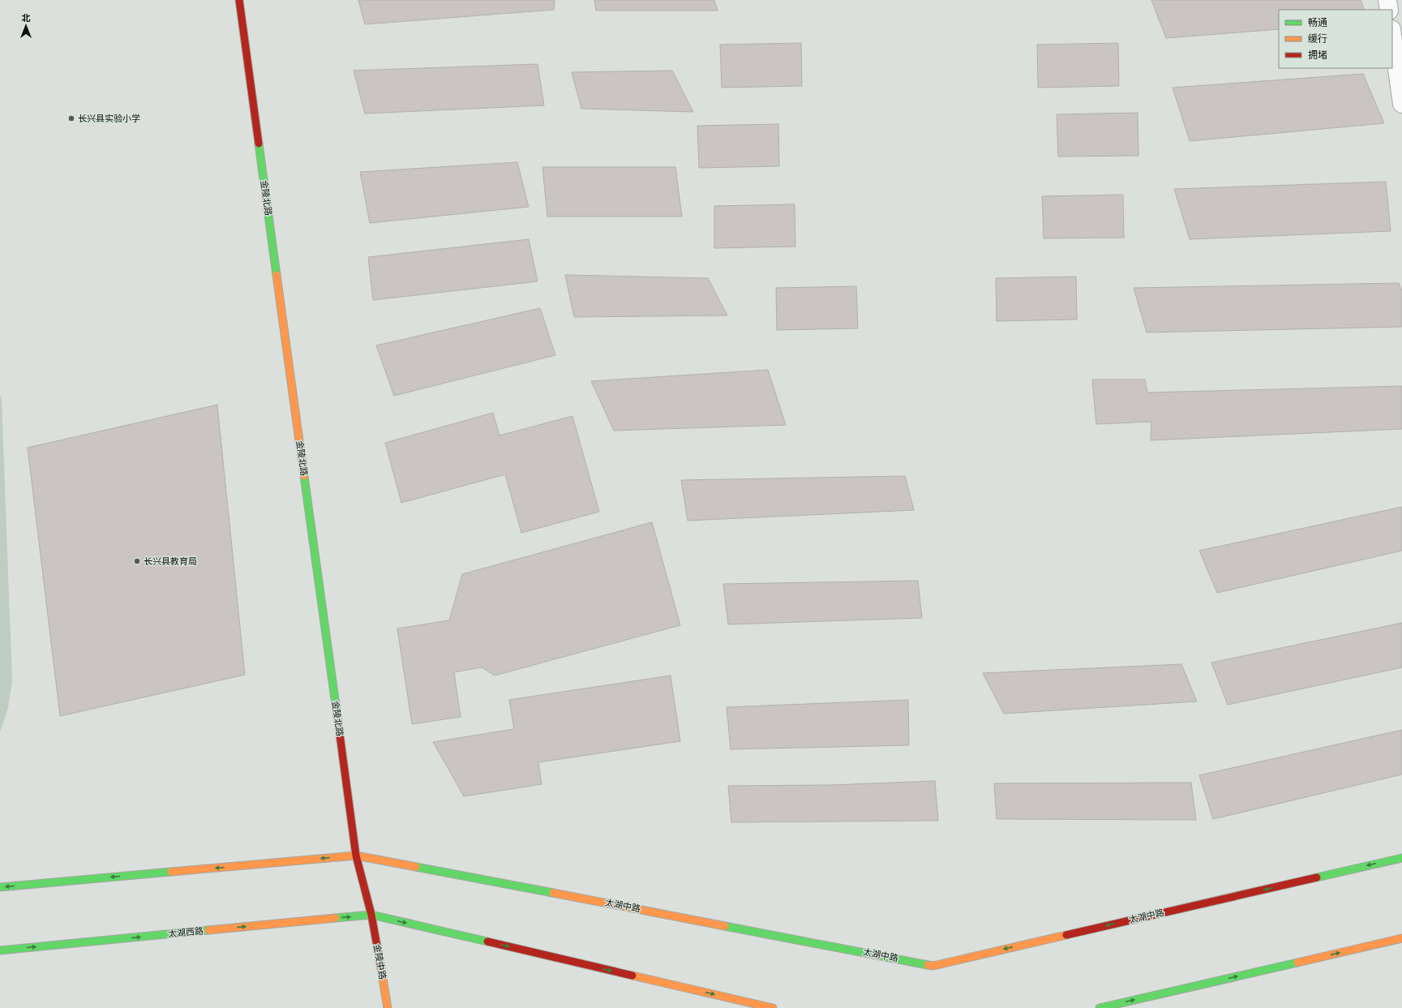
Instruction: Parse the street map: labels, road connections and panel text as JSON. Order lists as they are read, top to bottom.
{
  "streets": {
    "street": [
      "金陵北路",
      "太湖中路",
      "太湖西路",
      "金陵中路"
    ]
  },
  "crossings": [
    ["金陵北路", "太湖中路"],
    ["金陵北路", "太湖西路"],
    ["金陵北路", "金陵中路"],
    ["太湖西路", "金陵中路"]
  ],
  "one_way": ["太湖中路"],
  "places": ["长兴县实验小学", "长兴县教育局"],
  "legend": ["畅通", "缓行", "拥堵"],
  "north": "top"
}
